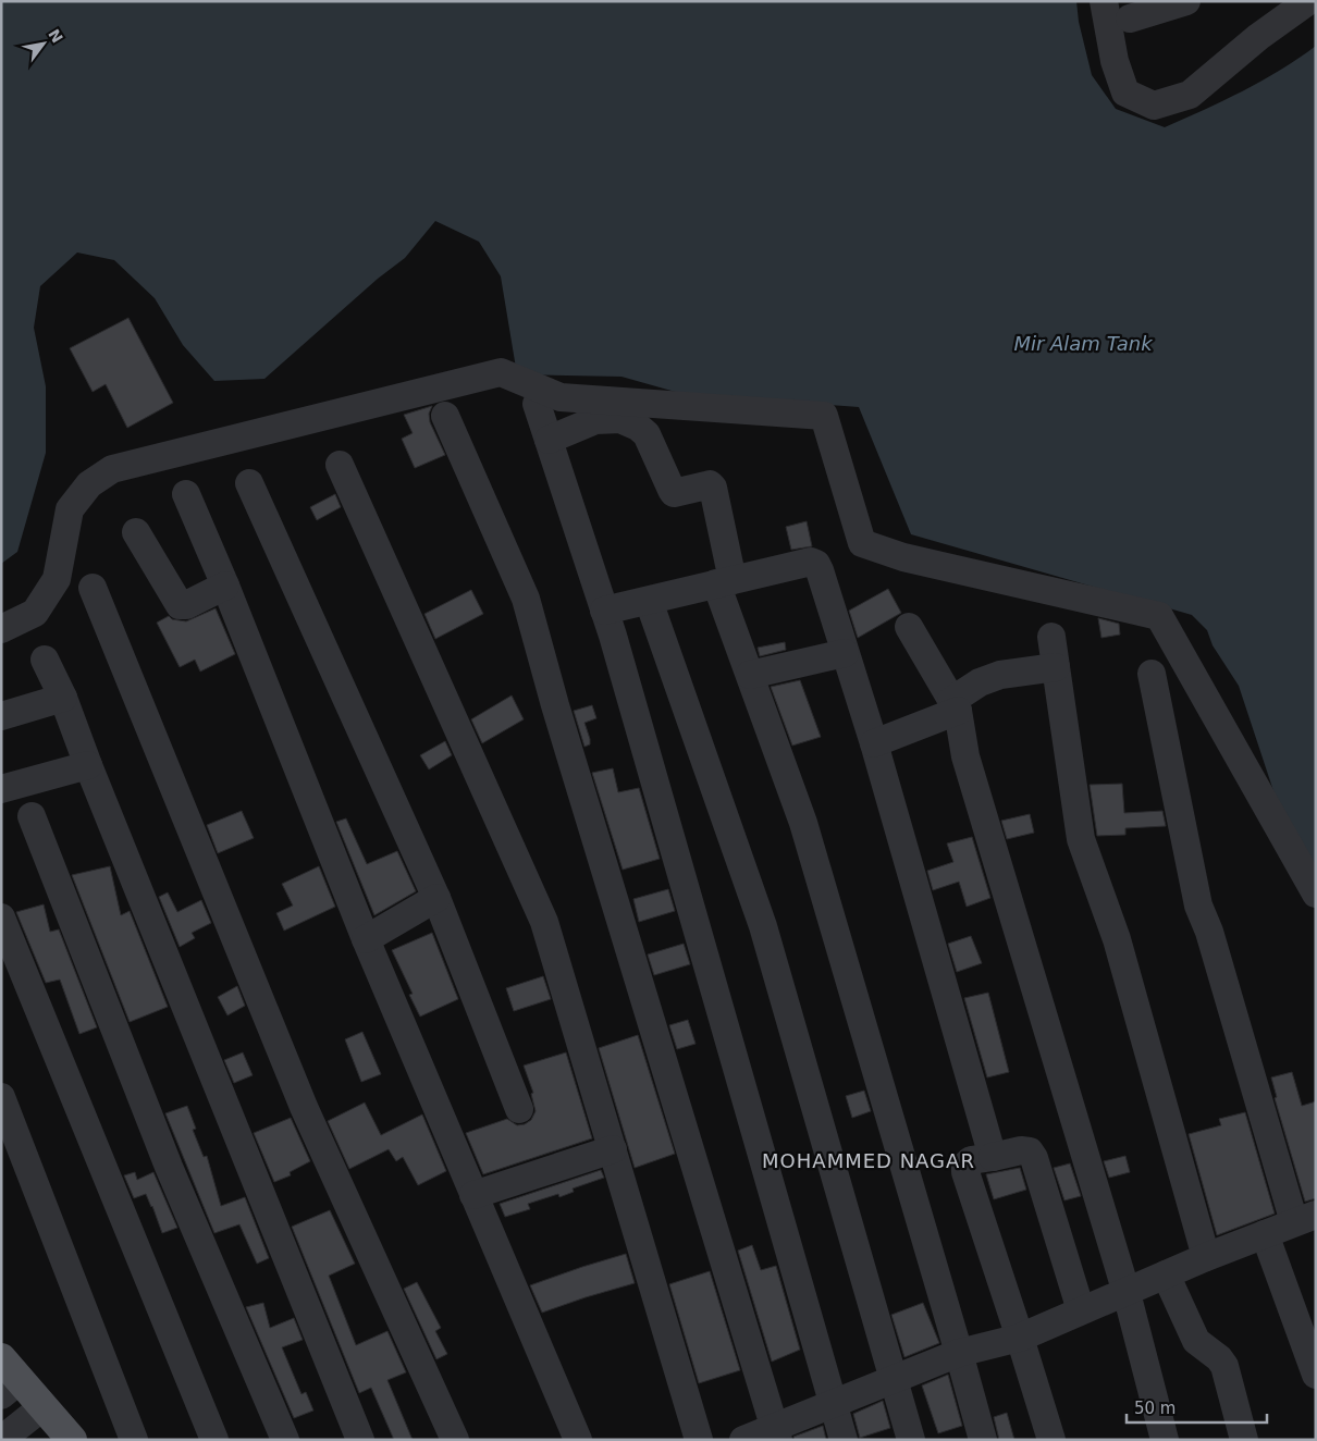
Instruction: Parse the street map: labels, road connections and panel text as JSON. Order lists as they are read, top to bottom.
{
  "districts": ["MOHAMMED NAGAR"],
  "water": ["Mir Alam Tank"],
  "scale_bar": "50 m",
  "north": "top right"
}
